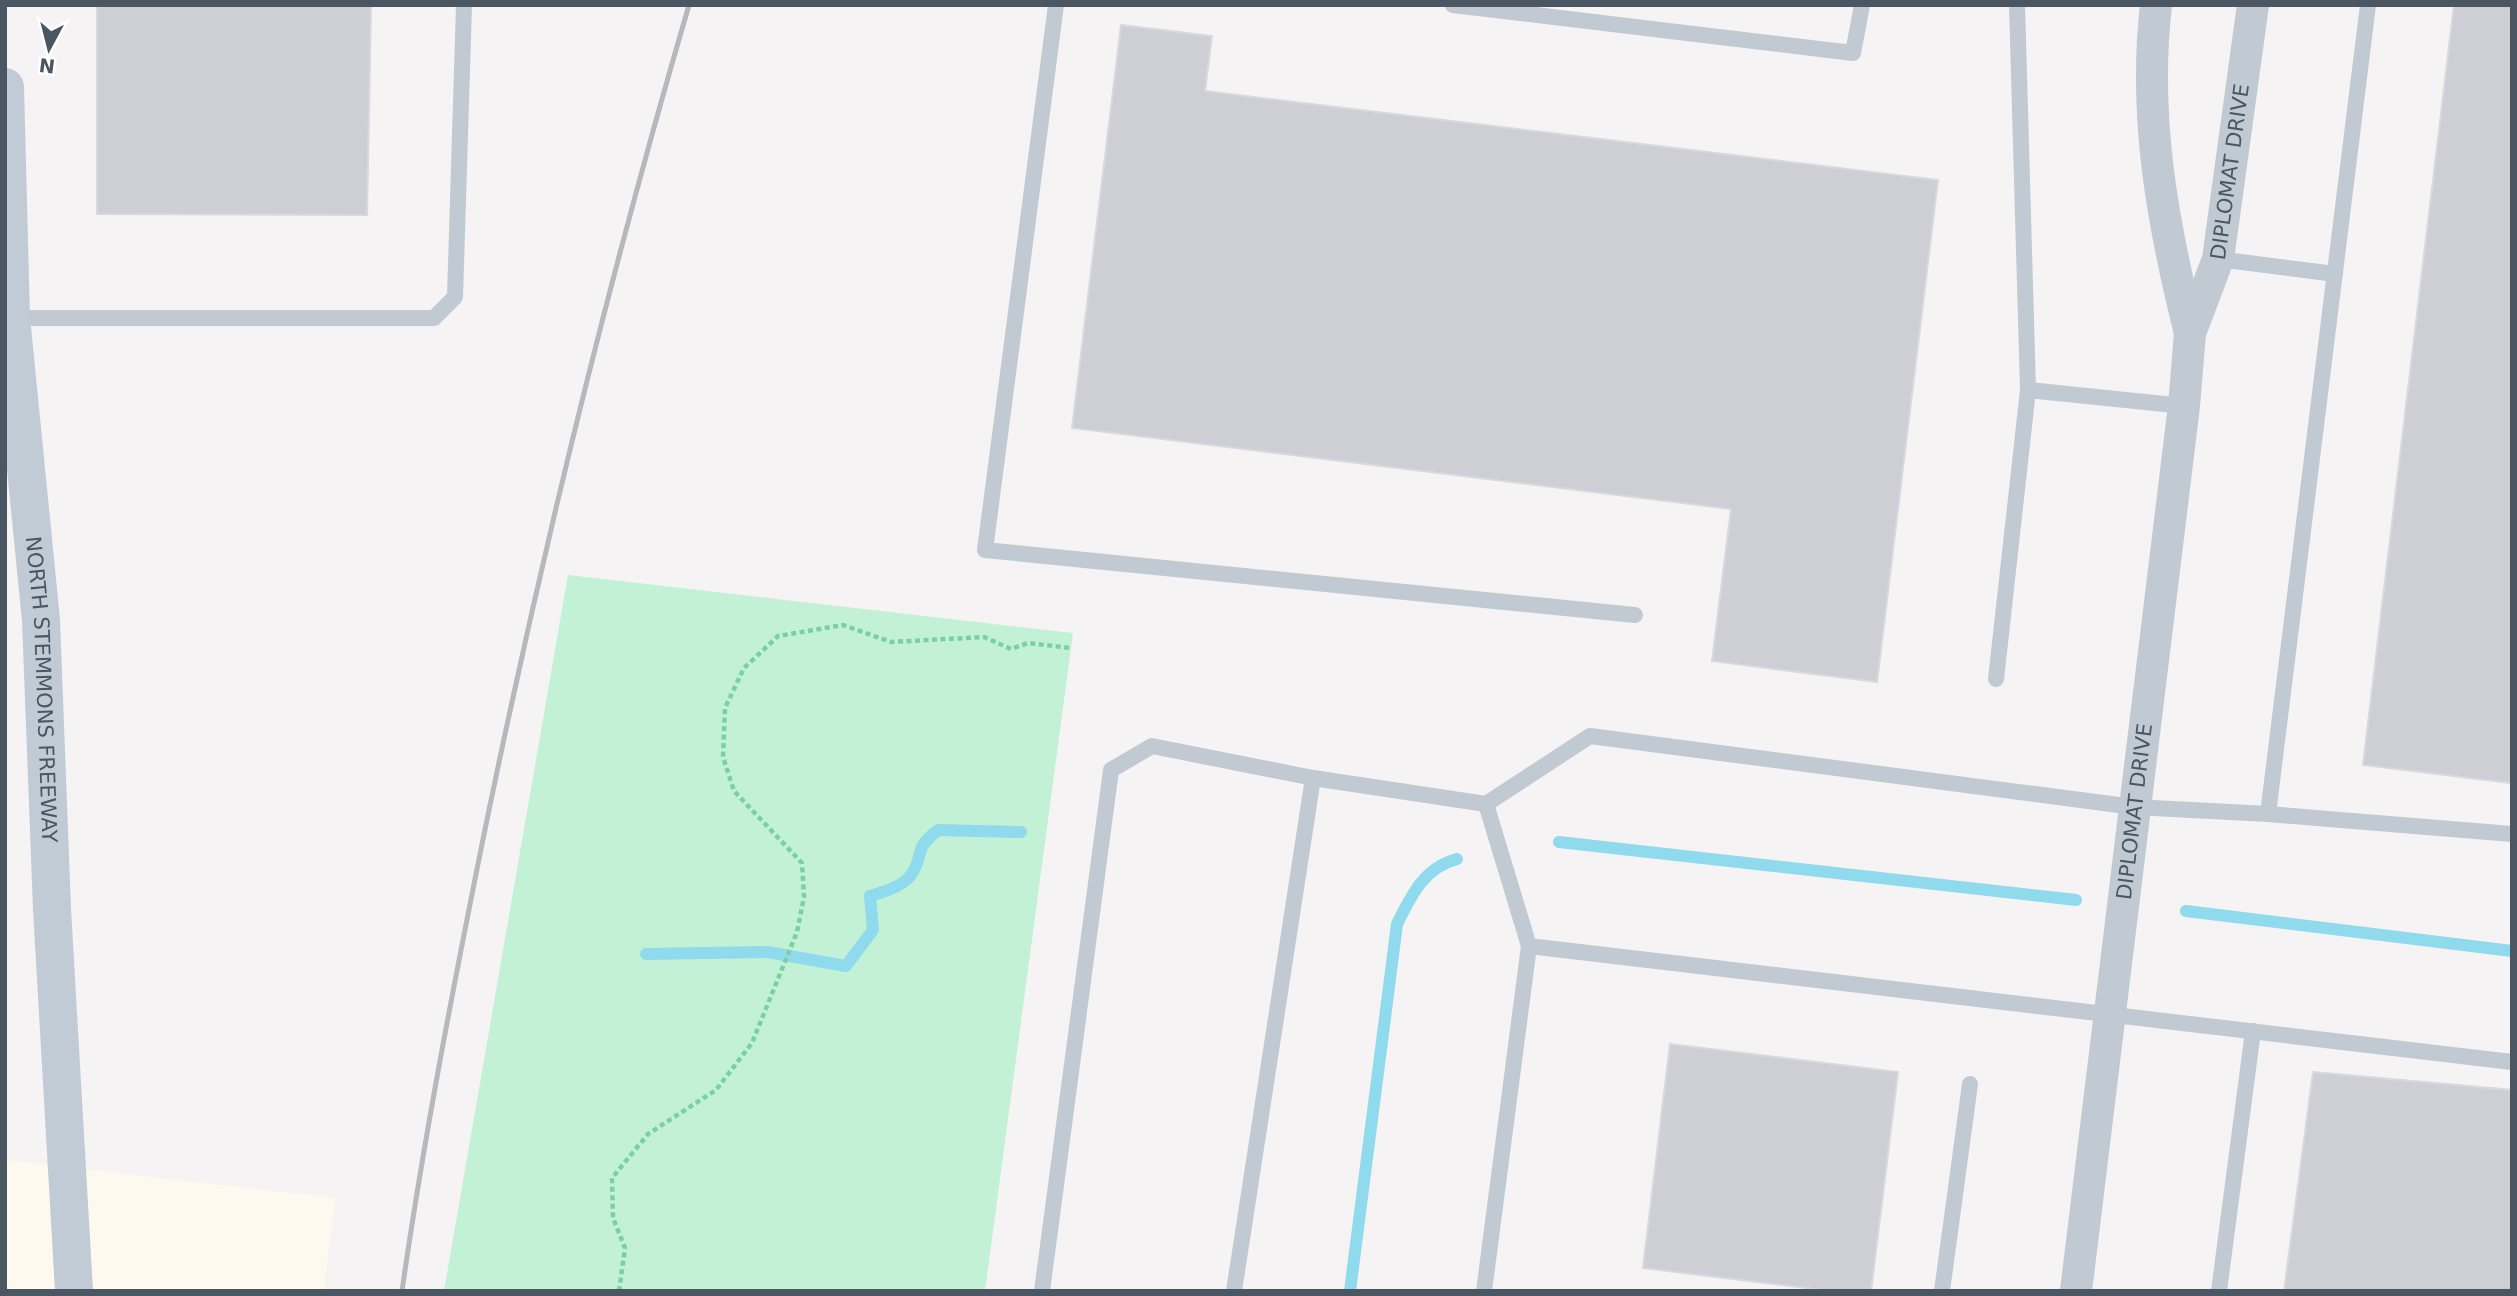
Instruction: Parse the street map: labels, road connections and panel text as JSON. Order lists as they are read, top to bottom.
{
  "streets": {
    "main road": ["NORTH STEMMONS FREEWAY"],
    "street": ["DIPLOMAT DRIVE"]
  },
  "north": "bottom"
}
